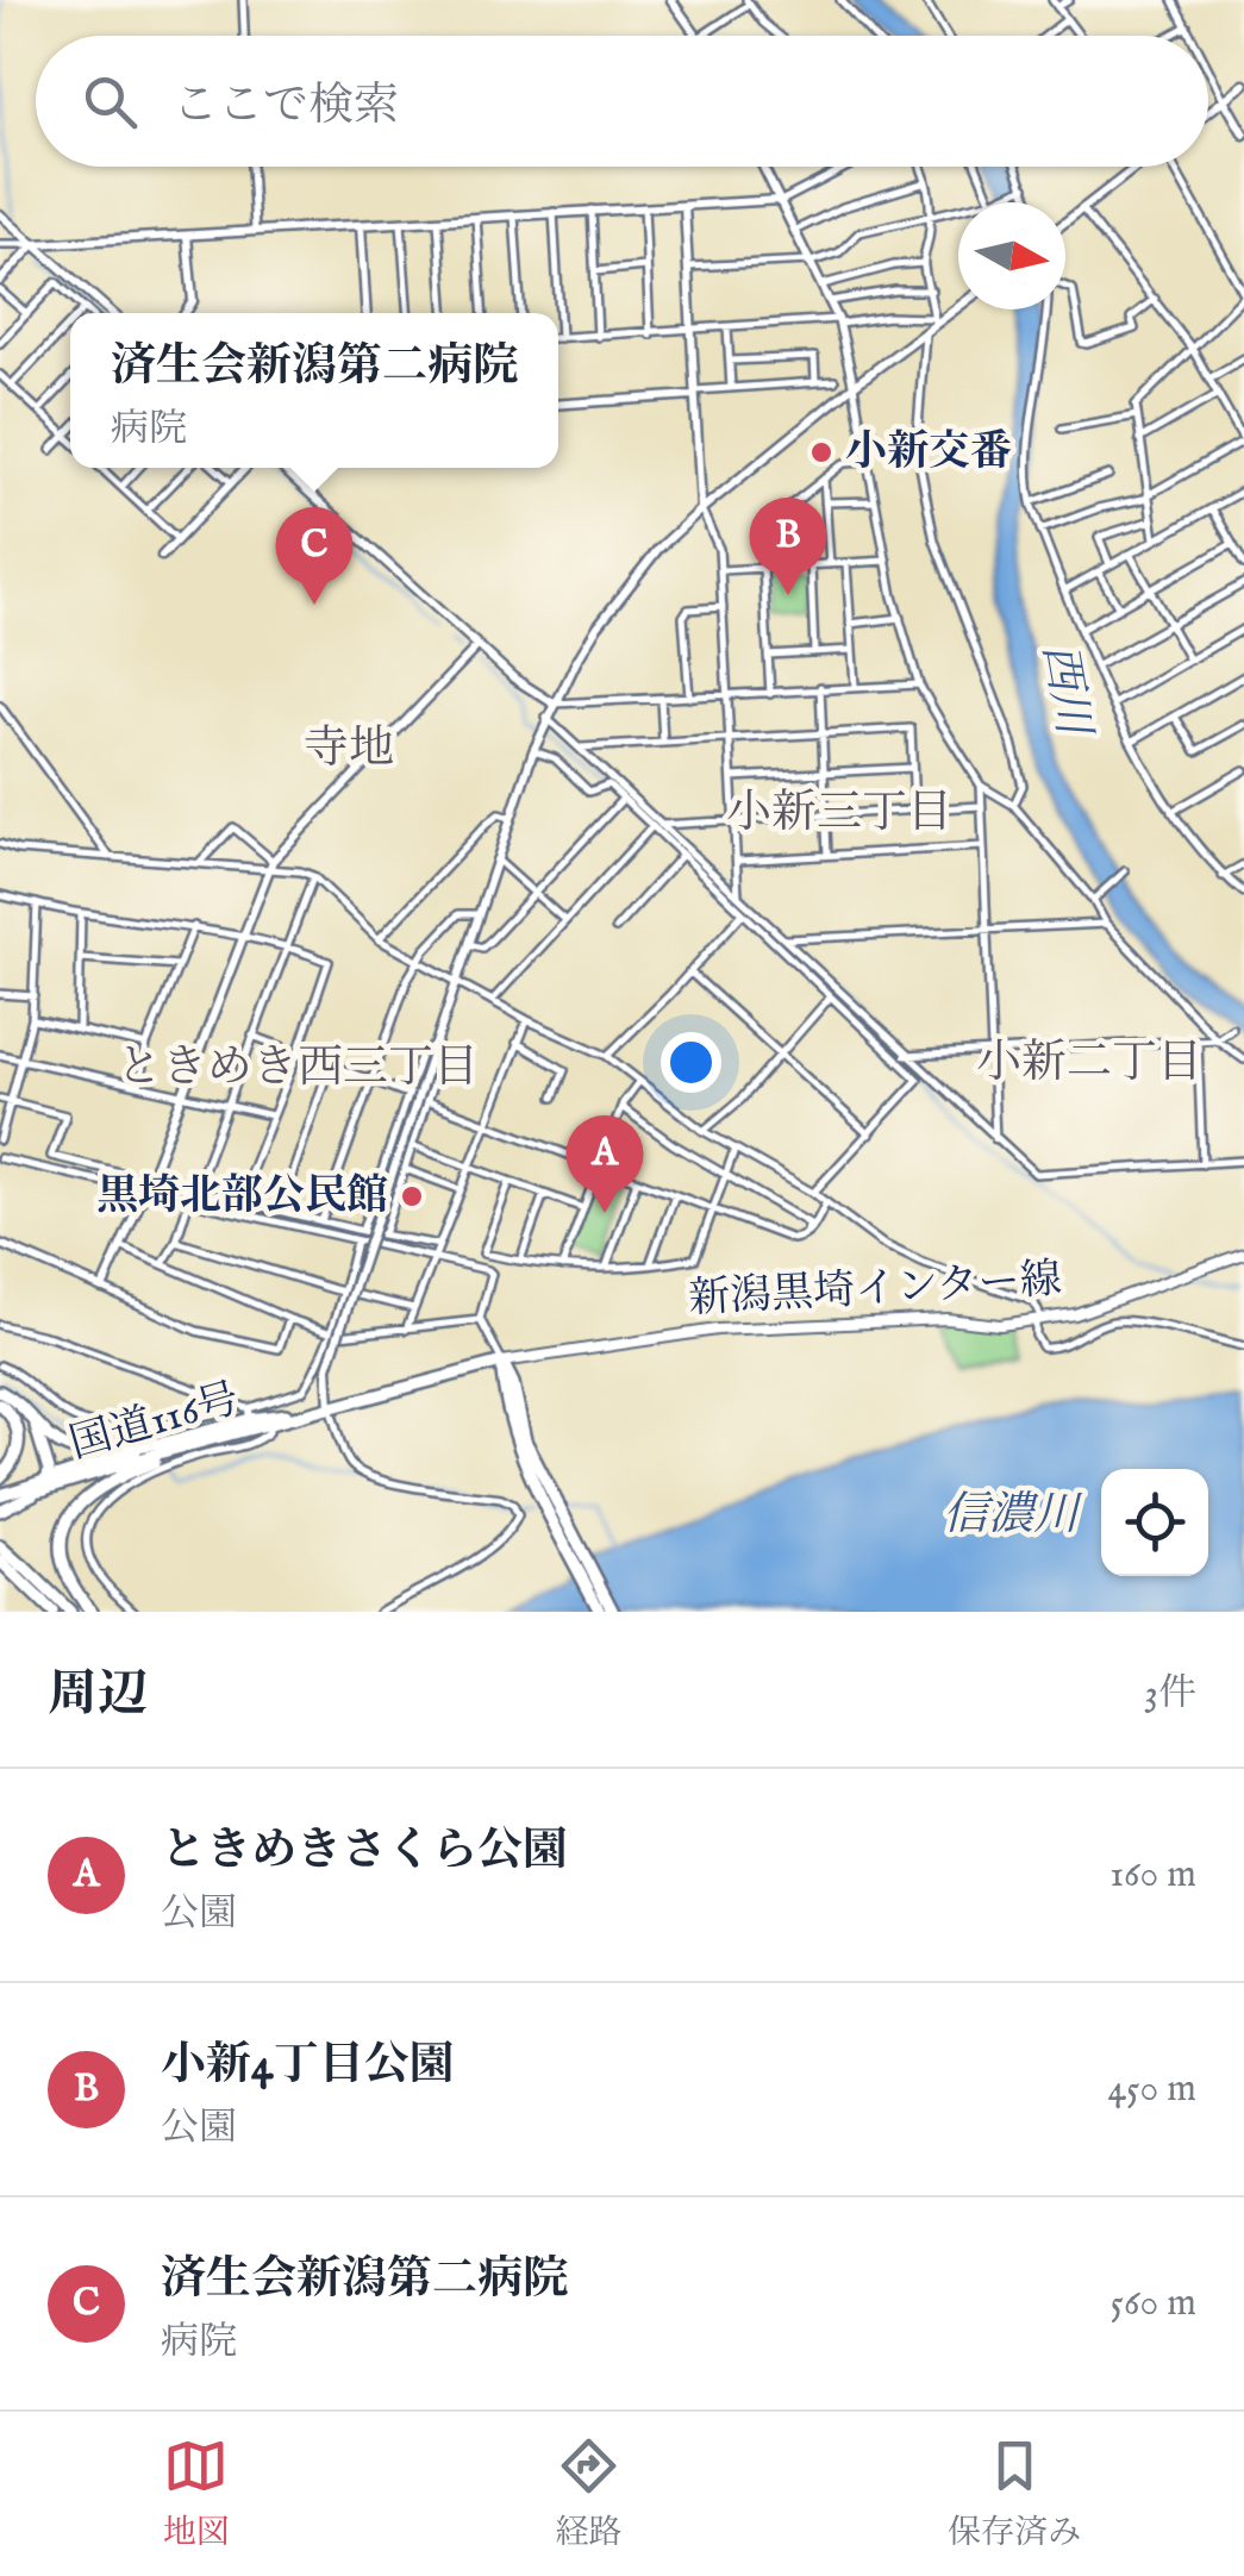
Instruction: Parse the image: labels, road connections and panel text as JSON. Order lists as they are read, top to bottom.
{
  "streets": {
    "highway": ["国道116号"],
    "main road": ["新潟黒埼インター線"]
  },
  "crossings": [
    ["新潟黒埼インター線", "国道116号"]
  ],
  "districts": [
    "寺地",
    "小新三丁目",
    "小新二丁目",
    "ときめき西三丁目"
  ],
  "water": ["西川", "信濃川"],
  "places": ["小新交番", "黒埼北部公民館"],
  "north": "right",
  "page": {
    "search": "ここで検索",
    "popup": ["済生会新潟第二病院", "病院"],
    "pins": ["B", "C", "A"],
    "heading": ["周辺", "3件"],
    "list": [
      {
        "mark": "A",
        "name": "ときめきさくら公園",
        "note": "公園",
        "value": "160 m"
      },
      {
        "mark": "B",
        "name": "小新4丁目公園",
        "note": "公園",
        "value": "450 m"
      },
      {
        "mark": "C",
        "name": "済生会新潟第二病院",
        "note": "病院",
        "value": "560 m"
      }
    ],
    "nav": ["地図", "経路", "保存済み"]
  }
}
